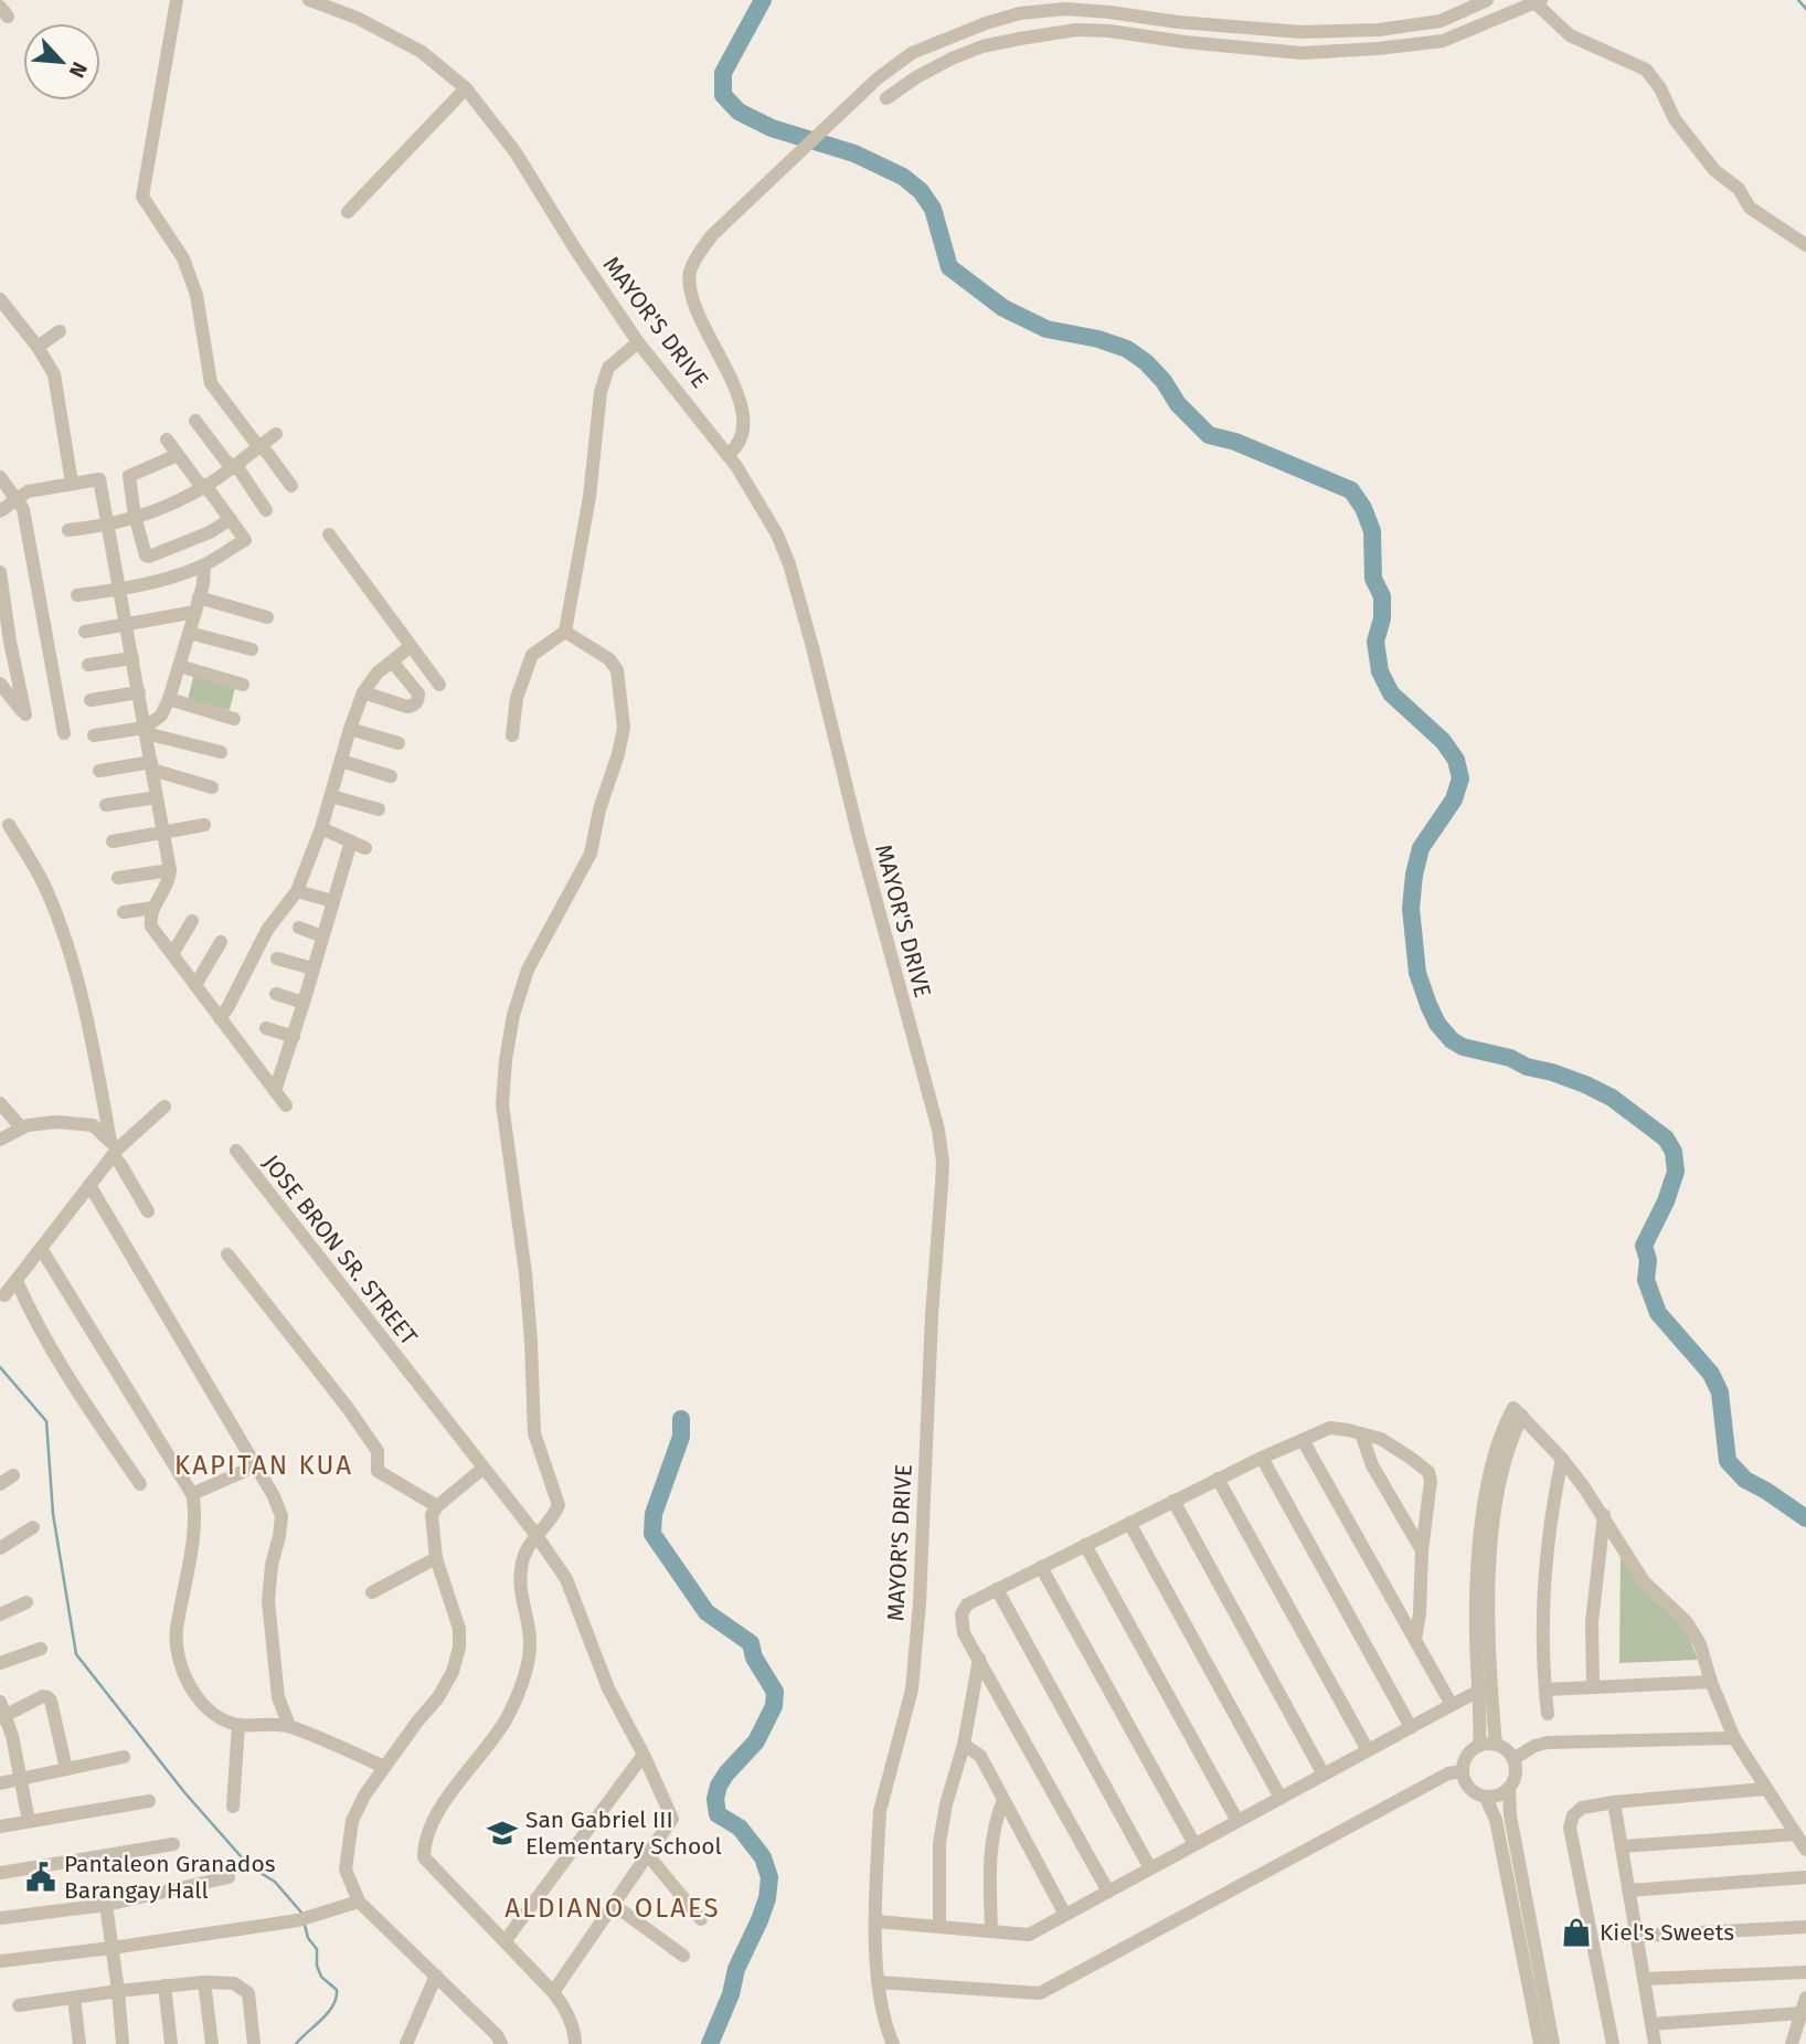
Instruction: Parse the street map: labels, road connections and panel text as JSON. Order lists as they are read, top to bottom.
{
  "streets": {
    "street": ["MAYOR'S DRIVE", "JOSE BRON SR. STREET"]
  },
  "districts": ["KAPITAN KUA", "ALDIANO OLAES"],
  "places": {
    "school or university": ["San Gabriel III Elementary School"],
    "public building": ["Pantaleon Granados Barangay Hall"],
    "shop": ["Kiel's Sweets"]
  },
  "north": "bottom right"
}
